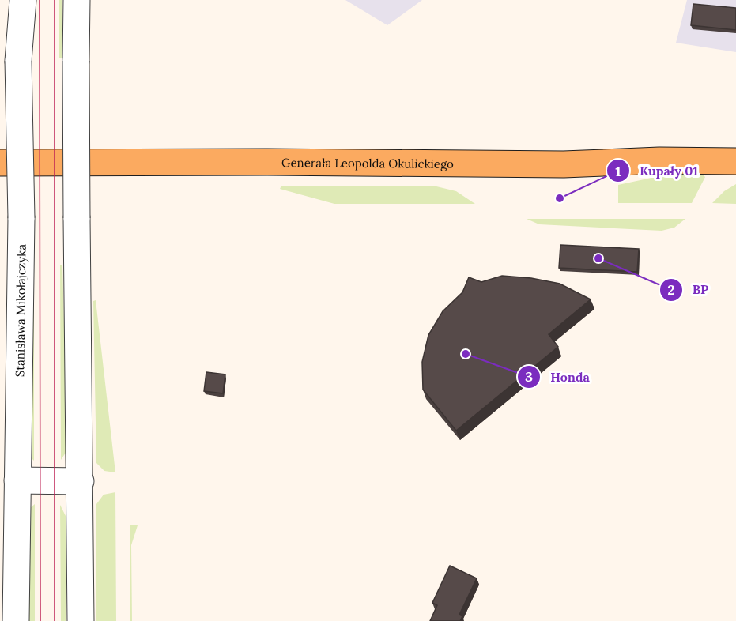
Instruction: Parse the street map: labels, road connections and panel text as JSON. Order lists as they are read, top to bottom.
{
  "streets": {
    "main road": ["Generała Leopolda Okulickiego"],
    "street": ["Stanisława Mikołajczyka"]
  },
  "places": ["Kupały 01", "BP", "Honda"]
}
